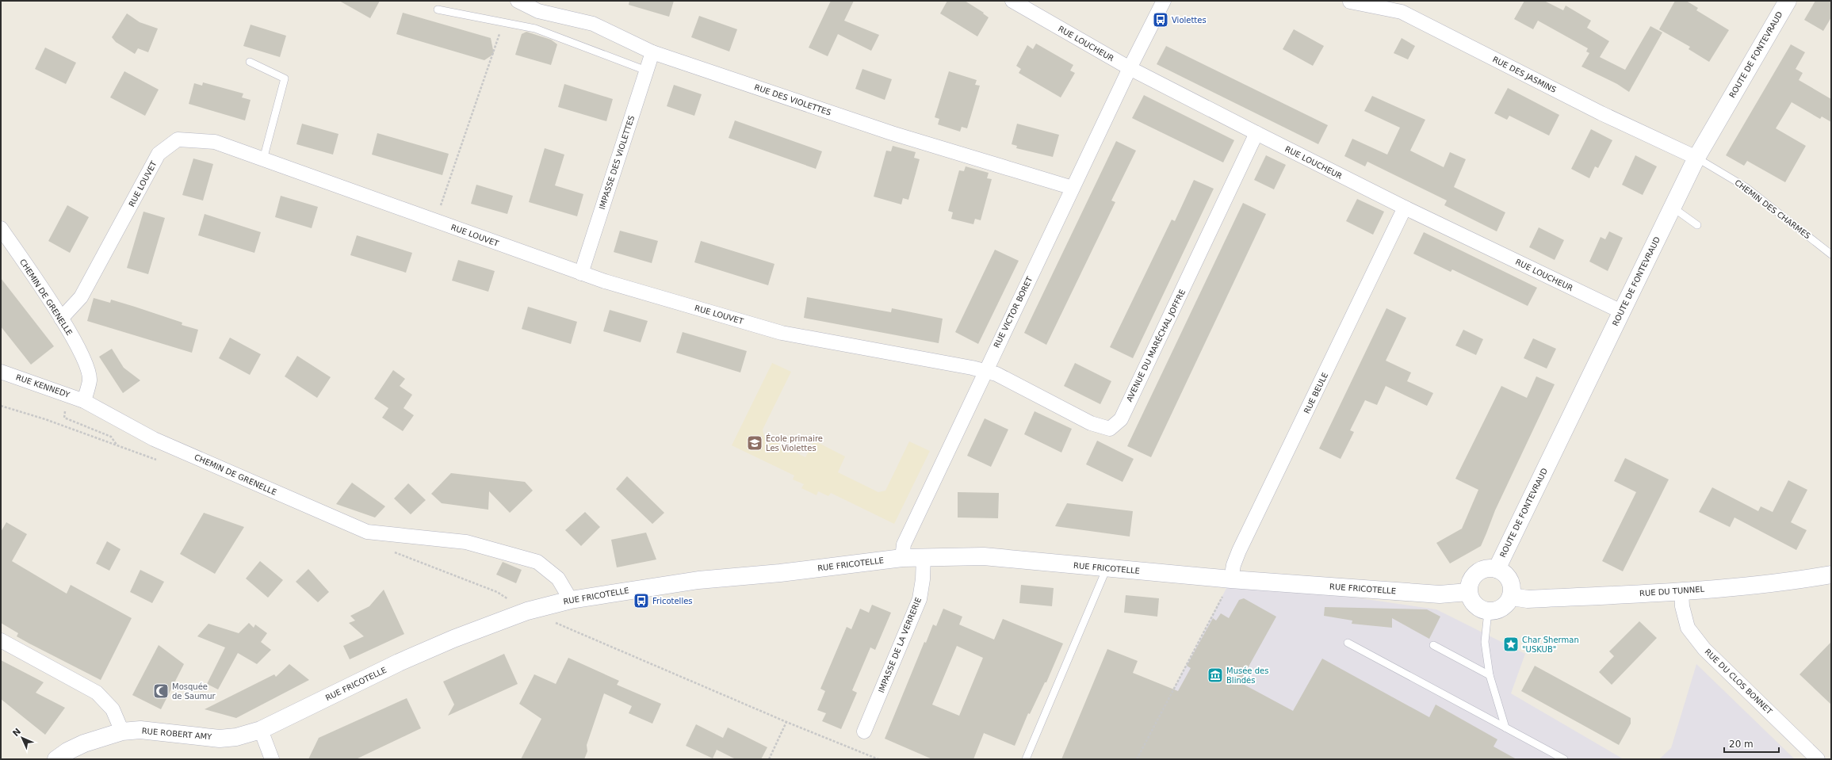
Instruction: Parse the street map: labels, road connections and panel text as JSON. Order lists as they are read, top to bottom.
{
  "streets": {
    "street": [
      "RUE LOUCHEUR",
      "ROUTE DE FONTEVRAUD",
      "RUE DES JASMINS",
      "RUE DES VIOLETTES",
      "IMPASSE DES VIOLETTES",
      "RUE LOUVET",
      "CHEMIN DE GRENELLE",
      "RUE VICTOR BORET",
      "AVENUE DU MARÉCHAL JOFFRE",
      "RUE KENNEDY",
      "RUE BEULE",
      "RUE FRICOTELLE",
      "RUE DU TUNNEL",
      "IMPASSE DE LA VERRERIE",
      "RUE DU CLOS BONNET",
      "RUE ROBERT AMY"
    ],
    "lane": ["CHEMIN DES CHARMES"]
  },
  "crossings": [
    ["RUE LOUCHEUR", "ROUTE DE FONTEVRAUD"],
    ["RUE LOUCHEUR", "RUE VICTOR BORET"],
    ["RUE LOUCHEUR", "AVENUE DU MARÉCHAL JOFFRE"],
    ["RUE LOUCHEUR", "RUE BEULE"],
    ["ROUTE DE FONTEVRAUD", "RUE DES JASMINS"],
    ["ROUTE DE FONTEVRAUD", "CHEMIN DES CHARMES"],
    ["ROUTE DE FONTEVRAUD", "RUE FRICOTELLE"],
    ["ROUTE DE FONTEVRAUD", "RUE DU TUNNEL"],
    ["RUE DES JASMINS", "CHEMIN DES CHARMES"],
    ["RUE DES VIOLETTES", "IMPASSE DES VIOLETTES"],
    ["RUE DES VIOLETTES", "RUE VICTOR BORET"],
    ["IMPASSE DES VIOLETTES", "RUE LOUVET"],
    ["RUE LOUVET", "CHEMIN DE GRENELLE"],
    ["RUE LOUVET", "RUE VICTOR BORET"],
    ["RUE LOUVET", "AVENUE DU MARÉCHAL JOFFRE"],
    ["CHEMIN DE GRENELLE", "RUE KENNEDY"],
    ["CHEMIN DE GRENELLE", "RUE FRICOTELLE"],
    ["RUE VICTOR BORET", "AVENUE DU MARÉCHAL JOFFRE"],
    ["RUE VICTOR BORET", "RUE FRICOTELLE"],
    ["RUE BEULE", "RUE FRICOTELLE"],
    ["RUE FRICOTELLE", "RUE DU TUNNEL"],
    ["RUE FRICOTELLE", "IMPASSE DE LA VERRERIE"],
    ["RUE FRICOTELLE", "RUE ROBERT AMY"],
    ["RUE DU TUNNEL", "RUE DU CLOS BONNET"]
  ],
  "places": {
    "bus stop": ["Violettes", "Fricotelles"],
    "school or university": ["École primaire Les Violettes"],
    "place": ["Char Sherman \"USKUB\""],
    "museum": ["Musée des Blindés"],
    "mosque": ["Mosquée de Saumur"]
  },
  "scale_bar": "20 m",
  "north": "top left"
}
